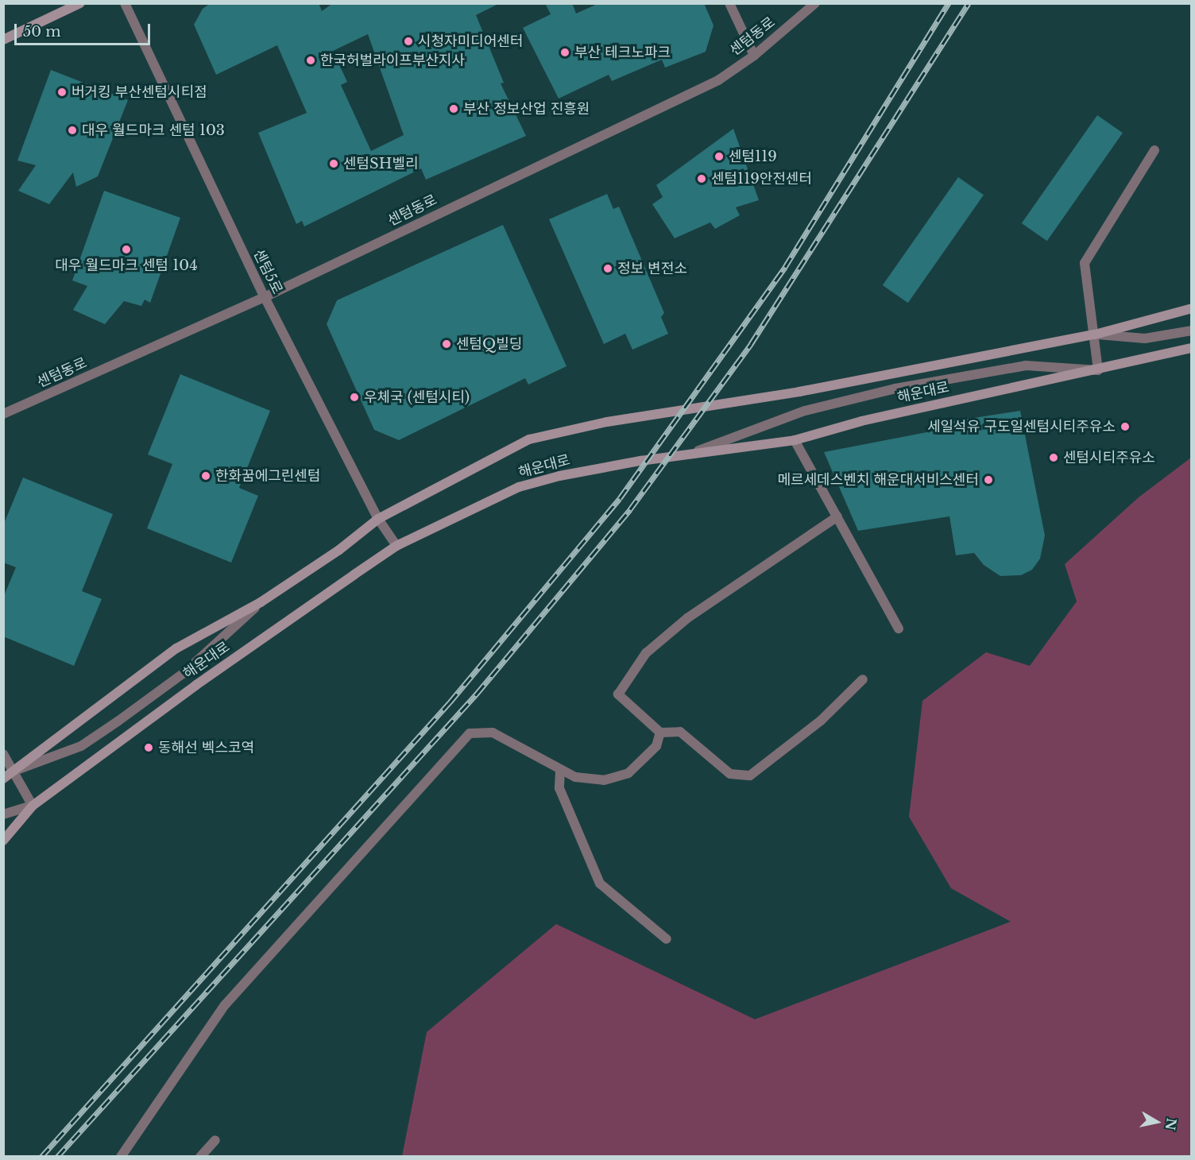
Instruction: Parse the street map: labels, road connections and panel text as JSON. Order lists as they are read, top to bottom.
{
  "streets": {
    "main road": ["해운대로"],
    "street": ["센텀동로", "센텀5로"]
  },
  "crossings": [
    ["센텀동로", "센텀5로"],
    ["센텀5로", "해운대로"]
  ],
  "places": [
    "시청자미디어센터",
    "부산 테크노파크",
    "한국허벌라이프부산지사",
    "버거킹 부산센텀시티점",
    "부산 정보산업 진흥원",
    "대우 월드마크 센텀 103",
    "센텀119",
    "센텀SH벨리",
    "센텀119안전센터",
    "대우 월드마크 센텀 104",
    "정보 변전소",
    "센텀Q빌딩",
    "우체국 (센텀시티)",
    "세일석유 구도일센텀시티주유소",
    "센텀시티주유소",
    "한화꿈에그린센텀",
    "메르세데스벤치 해운대서비스센터",
    "동해선 벡스코역"
  ],
  "scale_bar": "50 m",
  "north": "right"
}
